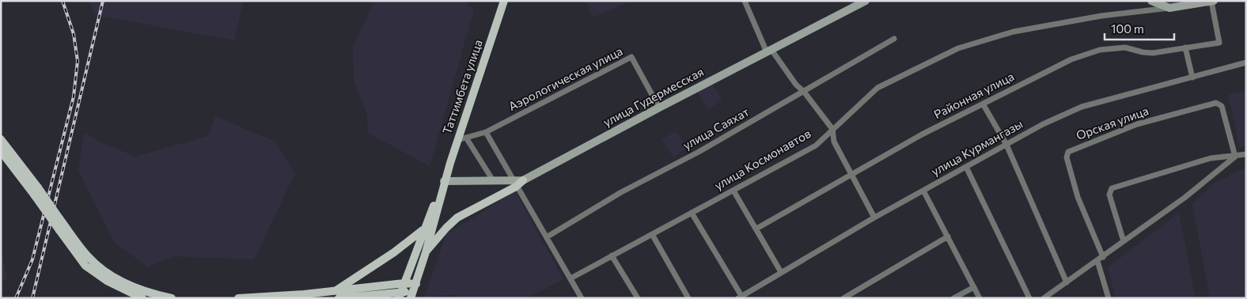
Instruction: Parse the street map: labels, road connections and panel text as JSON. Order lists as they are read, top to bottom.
{
  "streets": {
    "main road": ["Таттимбета улица", "улица Гудермесская", "улица Космонавтов"],
    "street": [
      "Аэрологическая улица",
      "Районная улица",
      "Орская улица",
      "улица Саяхат",
      "улица Курмангазы"
    ]
  },
  "crossings": [
    ["Аэрологическая улица", "Таттимбета улица"],
    ["Аэрологическая улица", "улица Гудермесская"],
    ["Районная улица", "улица Космонавтов"]
  ],
  "scale_bar": "100 m"
}
